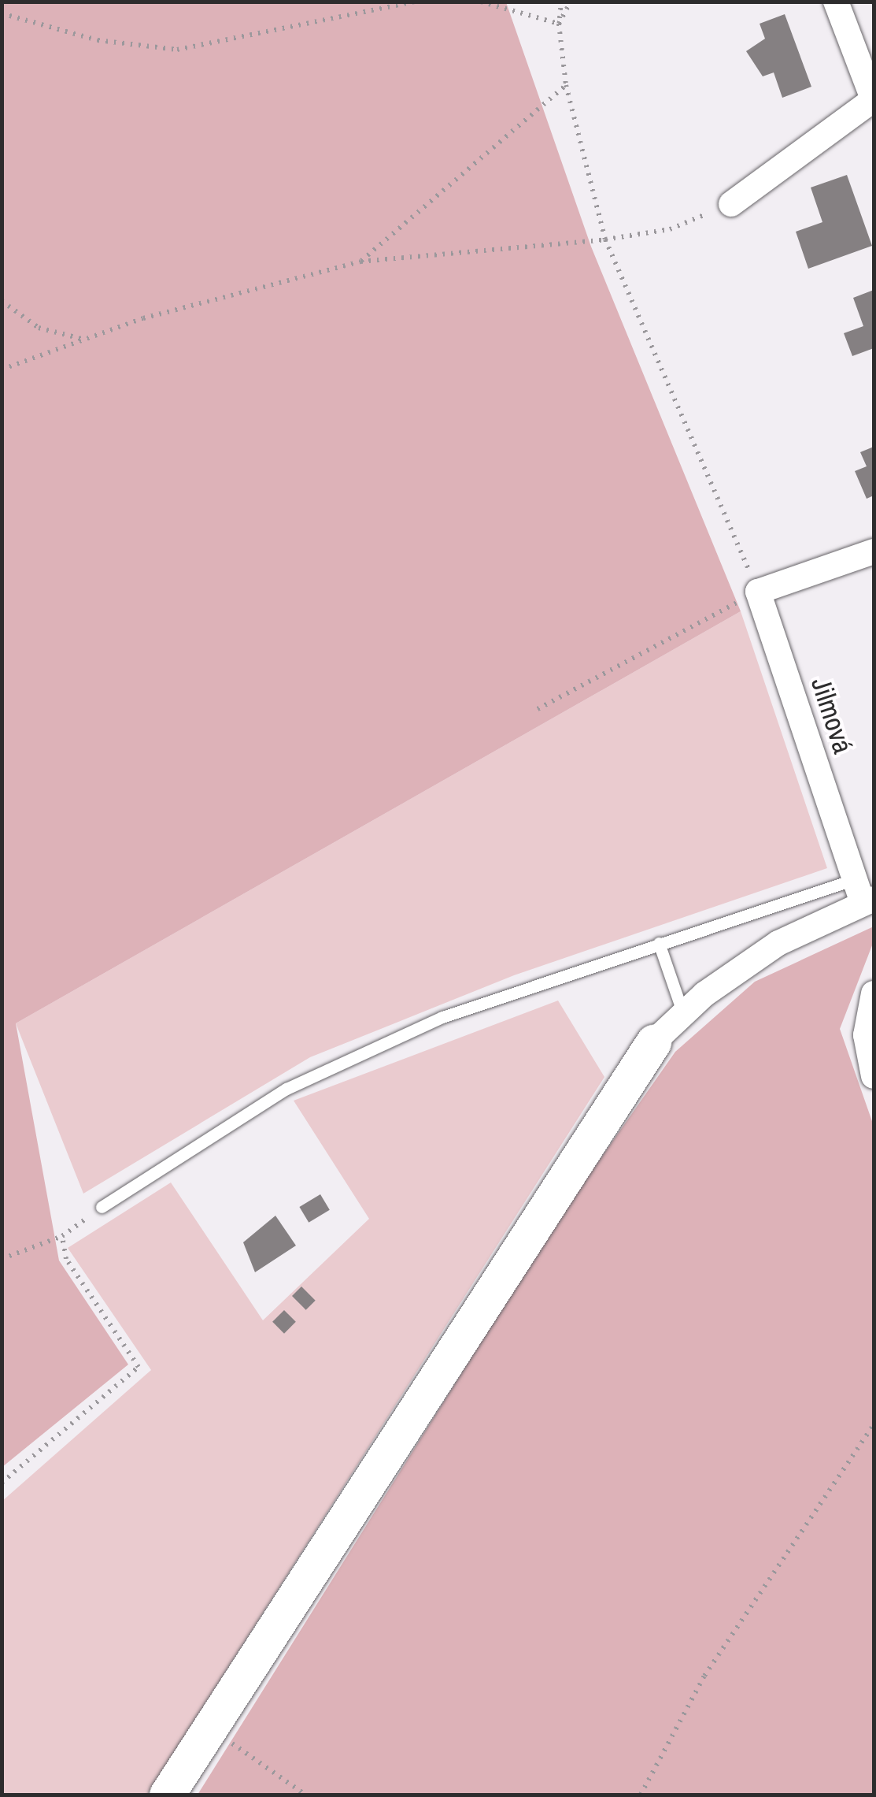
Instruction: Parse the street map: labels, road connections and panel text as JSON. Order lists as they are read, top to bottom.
{
  "streets": {
    "street": ["Jilmová"]
  }
}
